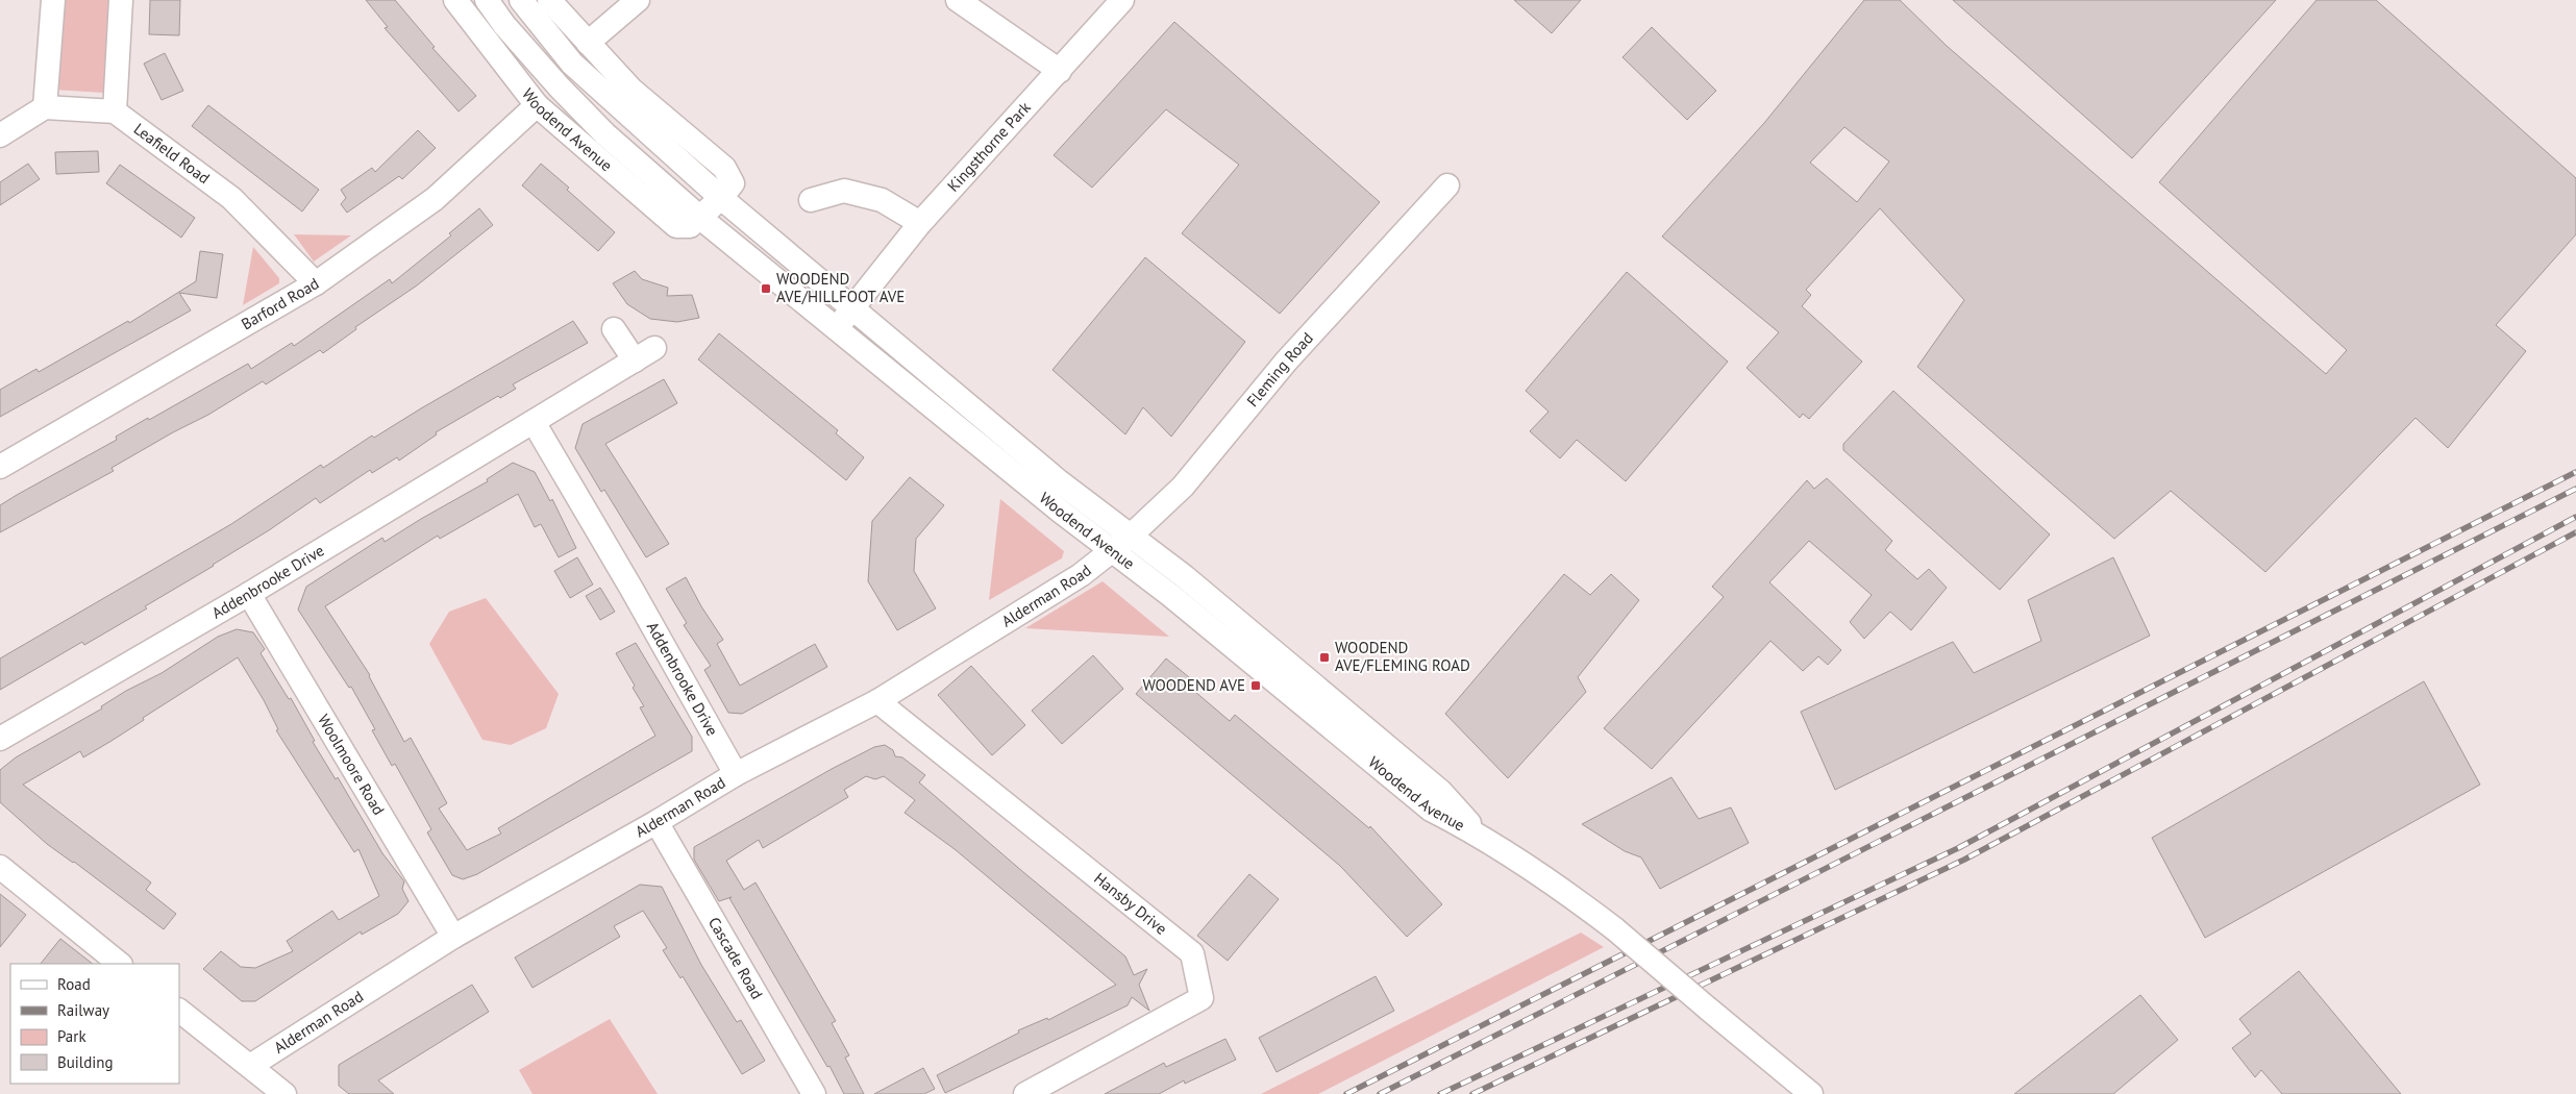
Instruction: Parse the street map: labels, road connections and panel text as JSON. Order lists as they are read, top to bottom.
{
  "streets": {
    "street": [
      "Woodend Avenue",
      "Kingsthorne Park",
      "Leafield Road",
      "Barford Road",
      "Fleming Road",
      "Addenbrooke Drive",
      "Alderman Road",
      "Woolmoore Road",
      "Hansby Drive",
      "Cascade Road"
    ]
  },
  "crossings": [
    ["Woodend Avenue", "Kingsthorne Park"],
    ["Woodend Avenue", "Barford Road"],
    ["Woodend Avenue", "Fleming Road"],
    ["Woodend Avenue", "Alderman Road"],
    ["Leafield Road", "Barford Road"],
    ["Fleming Road", "Alderman Road"],
    ["Addenbrooke Drive", "Alderman Road"],
    ["Addenbrooke Drive", "Woolmoore Road"],
    ["Alderman Road", "Woolmoore Road"],
    ["Alderman Road", "Hansby Drive"],
    ["Alderman Road", "Cascade Road"]
  ],
  "places": {
    "transit": ["WOODEND AVE/HILLFOOT AVE", "WOODEND AVE/FLEMING ROAD", "WOODEND AVE"]
  },
  "legend": [
    "Road",
    "Railway",
    "Park",
    "Building"
  ]
}
